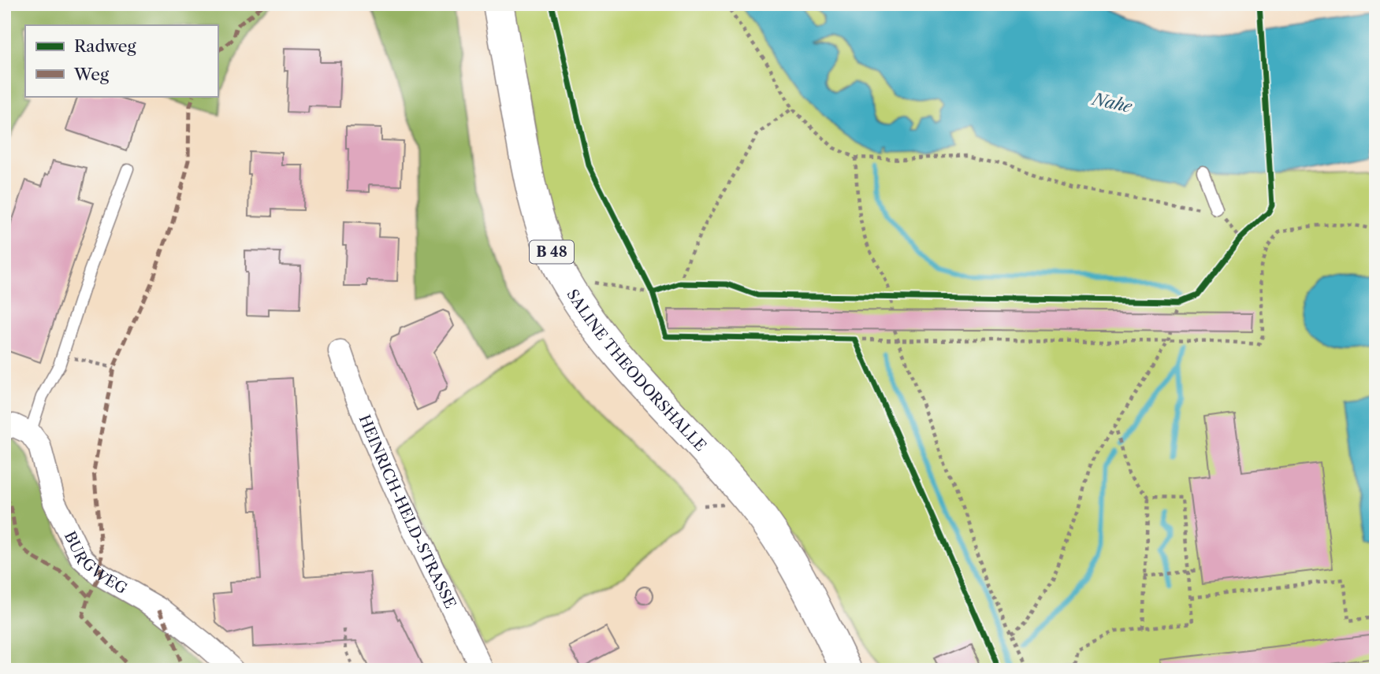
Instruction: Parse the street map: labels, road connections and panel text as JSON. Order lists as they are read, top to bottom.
{
  "streets": {
    "main road": ["B 48", "SALINE THEODORSHALLE"],
    "street": ["HEINRICH-HELD-STRASSE", "BURGWEG"]
  },
  "water": ["Nahe"],
  "legend": ["Radweg", "Weg"]
}
